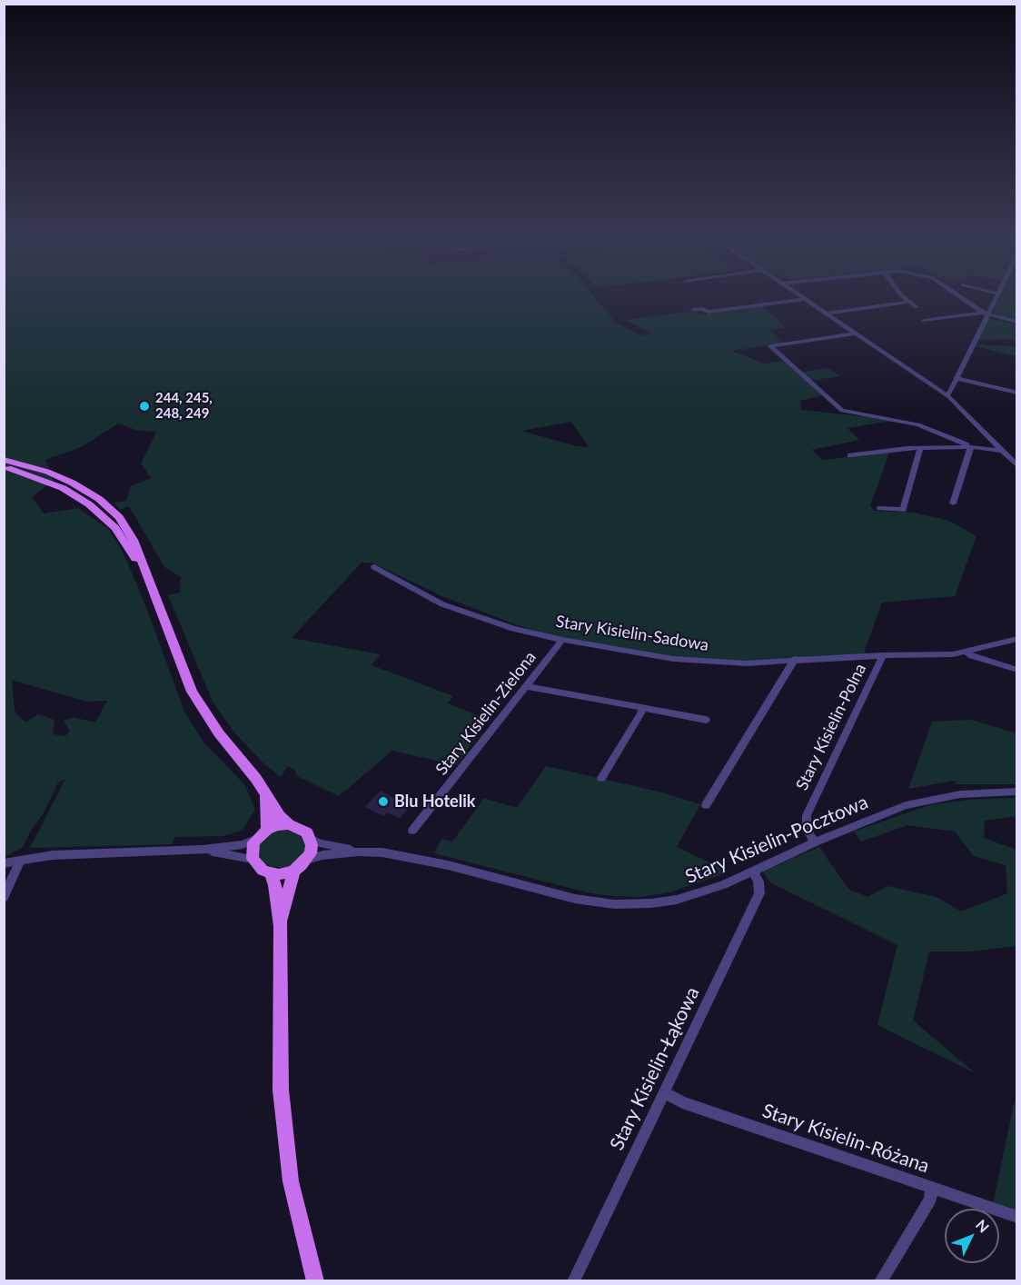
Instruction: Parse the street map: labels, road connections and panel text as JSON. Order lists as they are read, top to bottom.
{
  "streets": {
    "street": [
      "Stary Kisielin-Sadowa",
      "Stary Kisielin-Zielona",
      "Stary Kisielin-Polna",
      "Stary Kisielin-Pocztowa",
      "Stary Kisielin-Łąkowa",
      "Stary Kisielin-Różana"
    ]
  },
  "crossings": [
    ["Stary Kisielin-Sadowa", "Stary Kisielin-Zielona"],
    ["Stary Kisielin-Sadowa", "Stary Kisielin-Polna"],
    ["Stary Kisielin-Polna", "Stary Kisielin-Pocztowa"],
    ["Stary Kisielin-Pocztowa", "Stary Kisielin-Łąkowa"],
    ["Stary Kisielin-Łąkowa", "Stary Kisielin-Różana"]
  ],
  "places": ["244, 245, 248, 249", "Blu Hotelik"],
  "north": "top right"
}
